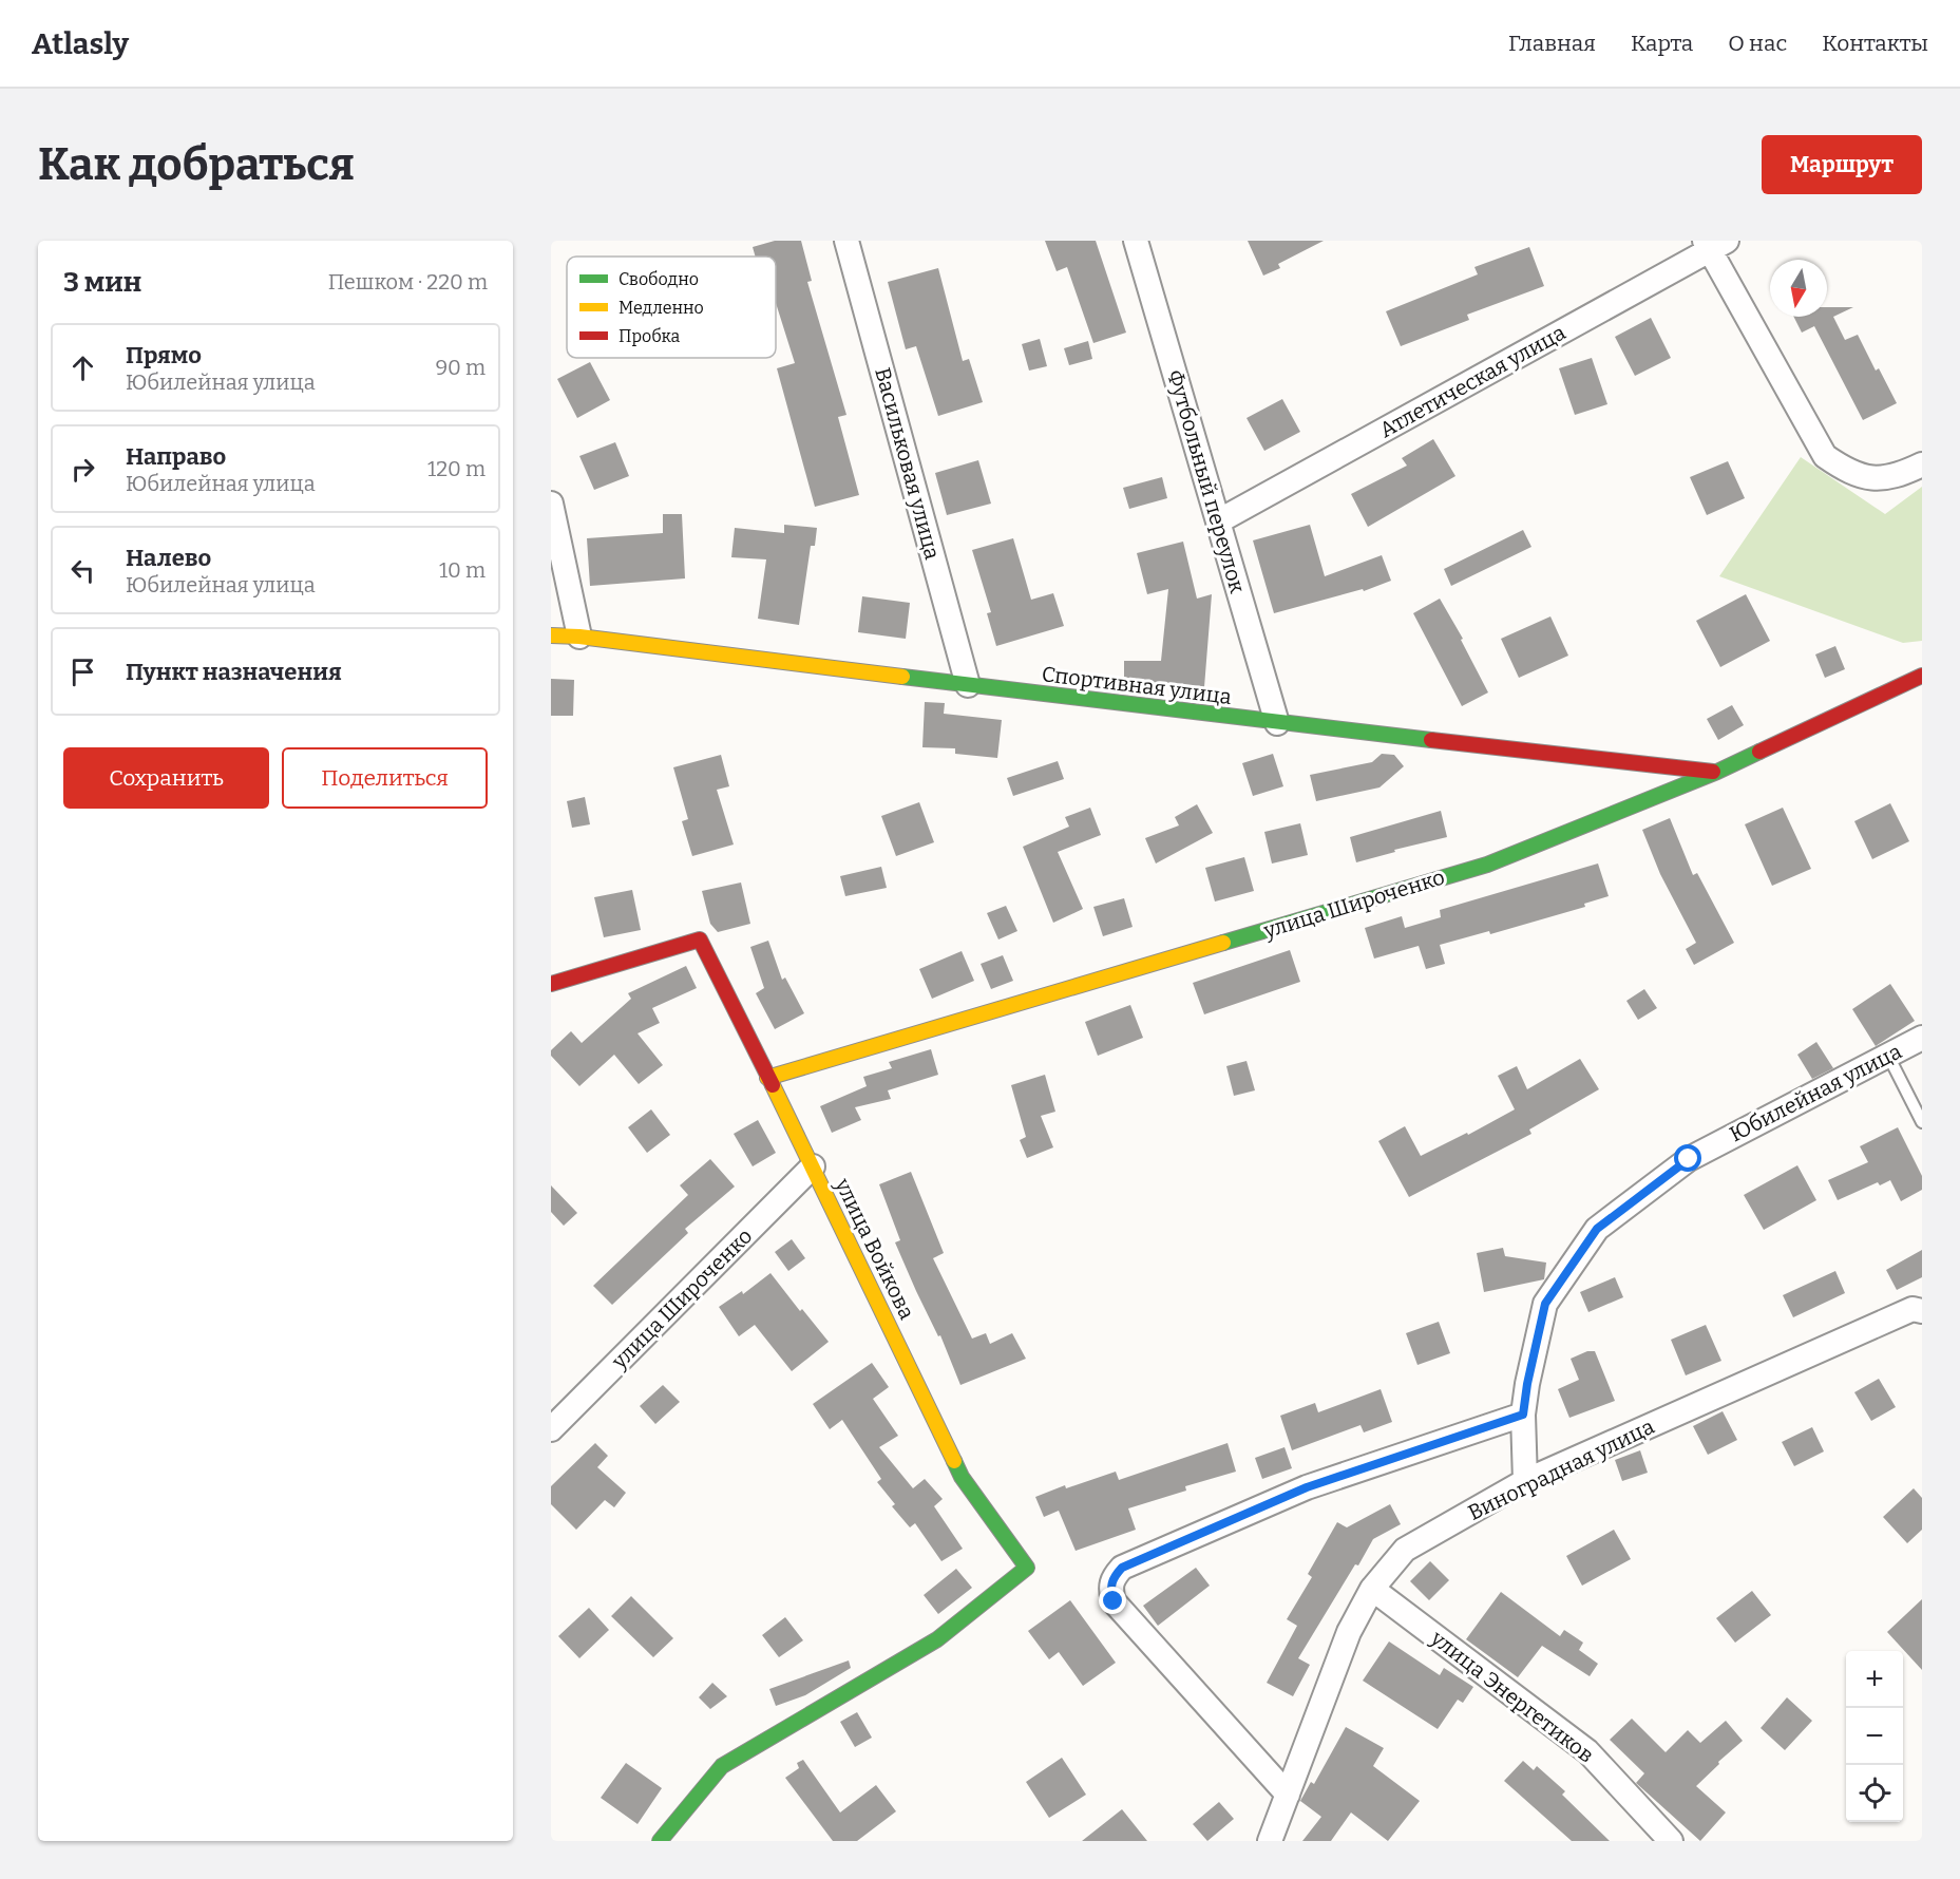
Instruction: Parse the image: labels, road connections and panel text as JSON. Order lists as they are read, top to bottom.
{
  "streets": {
    "street": [
      "Атлетическая улица",
      "Васильковая улица",
      "Футбольный переулок",
      "Спортивная улица",
      "улица Широченко",
      "Юбилейная улица",
      "улица Войкова",
      "Виноградная улица",
      "улица Энергетиков"
    ]
  },
  "crossings": [
    ["Атлетическая улица", "Футбольный переулок"],
    ["Васильковая улица", "Спортивная улица"],
    ["Футбольный переулок", "Спортивная улица"],
    ["Спортивная улица", "улица Широченко"],
    ["улица Широченко", "улица Войкова"],
    ["Юбилейная улица", "Виноградная улица"],
    ["Виноградная улица", "улица Энергетиков"]
  ],
  "legend": ["Свободно", "Медленно", "Пробка"],
  "north": "bottom",
  "page": {
    "header": "Atlasly",
    "nav": [
      "Главная",
      "Карта",
      "О нас",
      "Контакты"
    ],
    "buttons": [
      "Маршрут",
      ["Сохранить", "Поделиться"]
    ],
    "title": "Как добраться",
    "heading": ["3 мин", "Пешком · 220 m"],
    "list": [
      ["Прямо", "Юбилейная улица", "90 m"],
      ["Направо", "Юбилейная улица", "120 m"],
      ["Налево", "Юбилейная улица", "10 m"],
      "Пункт назначения"
    ],
    "map_buttons": ["+", "−"]
  }
}
